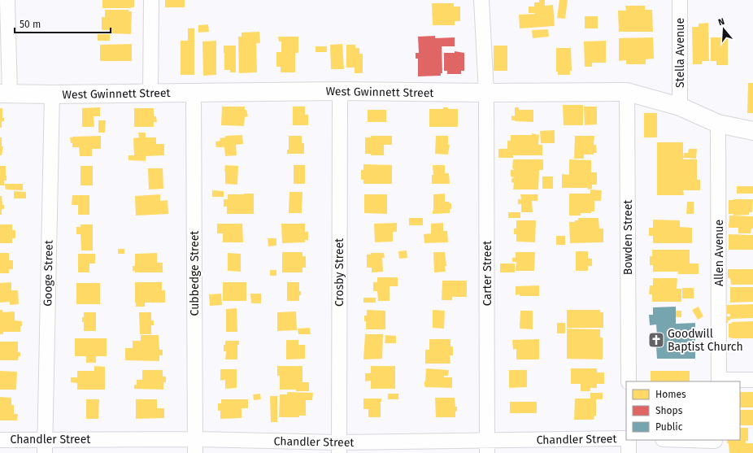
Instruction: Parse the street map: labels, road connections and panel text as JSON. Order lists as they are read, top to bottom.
{
  "streets": {
    "main road": ["West Gwinnett Street"],
    "street": [
      "Stella Avenue",
      "Bowden Street",
      "Allen Avenue",
      "Crosby Street",
      "Googe Street",
      "Cubbedge Street",
      "Carter Street",
      "Chandler Street"
    ]
  },
  "crossings": [
    ["Stella Avenue", "West Gwinnett Street"],
    ["West Gwinnett Street", "Bowden Street"],
    ["West Gwinnett Street", "Allen Avenue"],
    ["West Gwinnett Street", "Crosby Street"],
    ["West Gwinnett Street", "Googe Street"],
    ["West Gwinnett Street", "Cubbedge Street"],
    ["West Gwinnett Street", "Carter Street"],
    ["Crosby Street", "Chandler Street"],
    ["Googe Street", "Chandler Street"],
    ["Cubbedge Street", "Chandler Street"],
    ["Carter Street", "Chandler Street"]
  ],
  "places": {
    "church": ["Goodwill Baptist Church"]
  },
  "legend": ["Homes", "Shops", "Public"],
  "scale_bar": "50 m",
  "north": "top"
}
